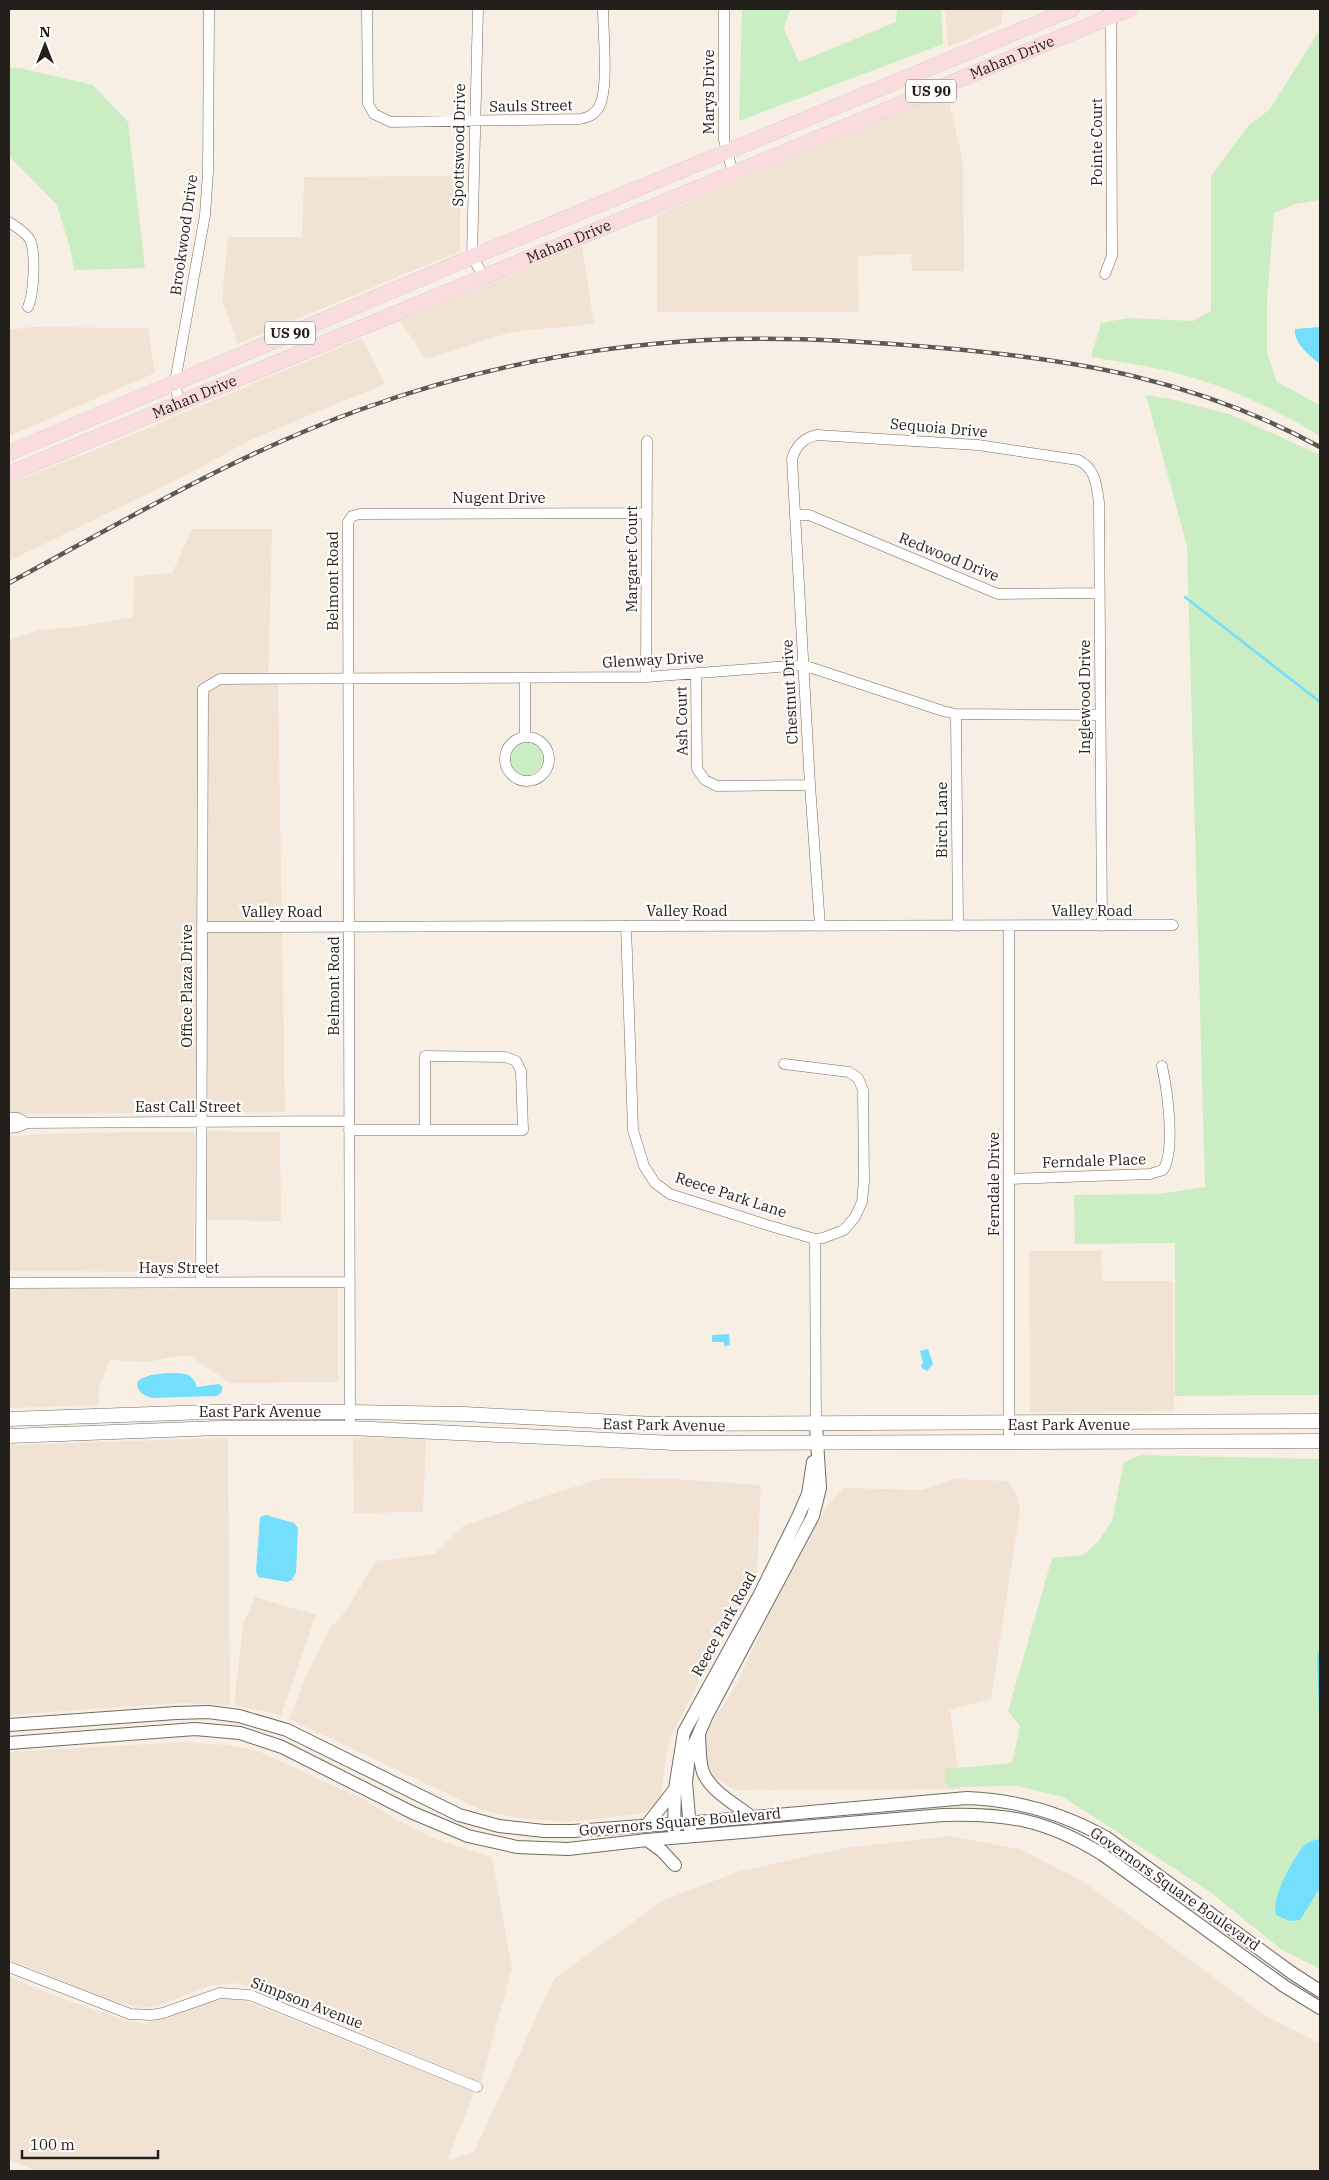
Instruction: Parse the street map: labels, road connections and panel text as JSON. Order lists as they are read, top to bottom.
{
  "streets": {
    "main road": ["Mahan Drive", "US 90", "East Park Avenue"],
    "street": [
      "Marys Drive",
      "Sauls Street",
      "Pointe Court",
      "Spottswood Drive",
      "Brookwood Drive",
      "Sequoia Drive",
      "Nugent Drive",
      "Redwood Drive",
      "Margaret Court",
      "Belmont Road",
      "Glenway Drive",
      "Chestnut Drive",
      "Inglewood Drive",
      "Ash Court",
      "Birch Lane",
      "Valley Road",
      "Office Plaza Drive",
      "East Call Street",
      "Ferndale Place",
      "Ferndale Drive",
      "Reece Park Lane",
      "Hays Street",
      "Reece Park Road",
      "Governors Square Boulevard",
      "Simpson Avenue"
    ]
  },
  "crossings": [
    ["Mahan Drive", "Marys Drive"],
    ["Mahan Drive", "Pointe Court"],
    ["Mahan Drive", "Spottswood Drive"],
    ["Mahan Drive", "Brookwood Drive"],
    ["Sauls Street", "Spottswood Drive"],
    ["Sequoia Drive", "Chestnut Drive"],
    ["Sequoia Drive", "Inglewood Drive"],
    ["Nugent Drive", "Margaret Court"],
    ["Nugent Drive", "Belmont Road"],
    ["Redwood Drive", "Chestnut Drive"],
    ["Redwood Drive", "Inglewood Drive"],
    ["Margaret Court", "Glenway Drive"],
    ["Belmont Road", "Glenway Drive"],
    ["Belmont Road", "Valley Road"],
    ["Belmont Road", "East Call Street"],
    ["Belmont Road", "Hays Street"],
    ["Belmont Road", "East Park Avenue"],
    ["Glenway Drive", "Chestnut Drive"],
    ["Glenway Drive", "Inglewood Drive"],
    ["Glenway Drive", "Ash Court"],
    ["Glenway Drive", "Birch Lane"],
    ["Glenway Drive", "Office Plaza Drive"],
    ["Chestnut Drive", "Ash Court"],
    ["Chestnut Drive", "Valley Road"],
    ["Inglewood Drive", "Valley Road"],
    ["Birch Lane", "Valley Road"],
    ["Valley Road", "Office Plaza Drive"],
    ["Valley Road", "Ferndale Drive"],
    ["Valley Road", "Reece Park Lane"],
    ["Office Plaza Drive", "East Call Street"],
    ["Office Plaza Drive", "Hays Street"],
    ["Ferndale Place", "Ferndale Drive"],
    ["Ferndale Drive", "East Park Avenue"],
    ["East Park Avenue", "Reece Park Road"],
    ["Reece Park Road", "Governors Square Boulevard"]
  ],
  "scale_bar": "100 m",
  "north": "top"
}
